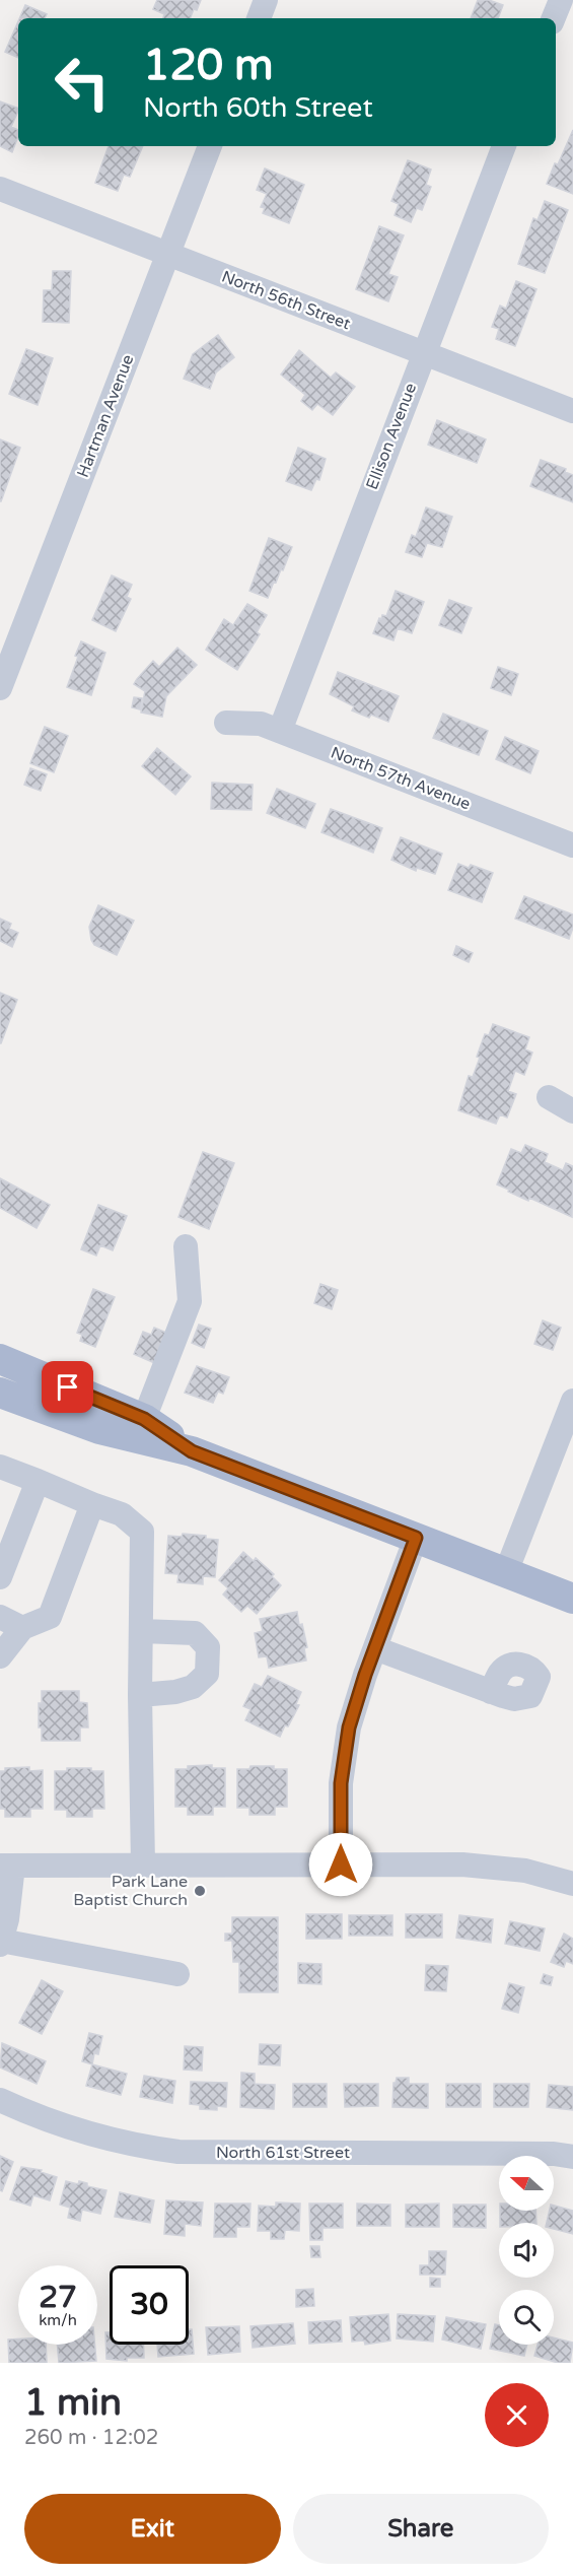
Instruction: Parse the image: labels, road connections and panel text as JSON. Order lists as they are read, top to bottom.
{
  "streets": {
    "street": [
      "North 56th Street",
      "Hartman Avenue",
      "Ellison Avenue",
      "North 57th Avenue",
      "North 61st Street"
    ]
  },
  "crossings": [
    ["North 56th Street", "Hartman Avenue"],
    ["North 56th Street", "Ellison Avenue"],
    ["Ellison Avenue", "North 57th Avenue"]
  ],
  "places": ["Park Lane Baptist Church"],
  "north": "left",
  "page": {
    "turn": ["120 m", "North 60th Street"],
    "speed": "27 km/h",
    "limit": "30",
    "heading": ["1 min", "260 m · 12:02"],
    "buttons": ["Exit", "Share"]
  }
}
